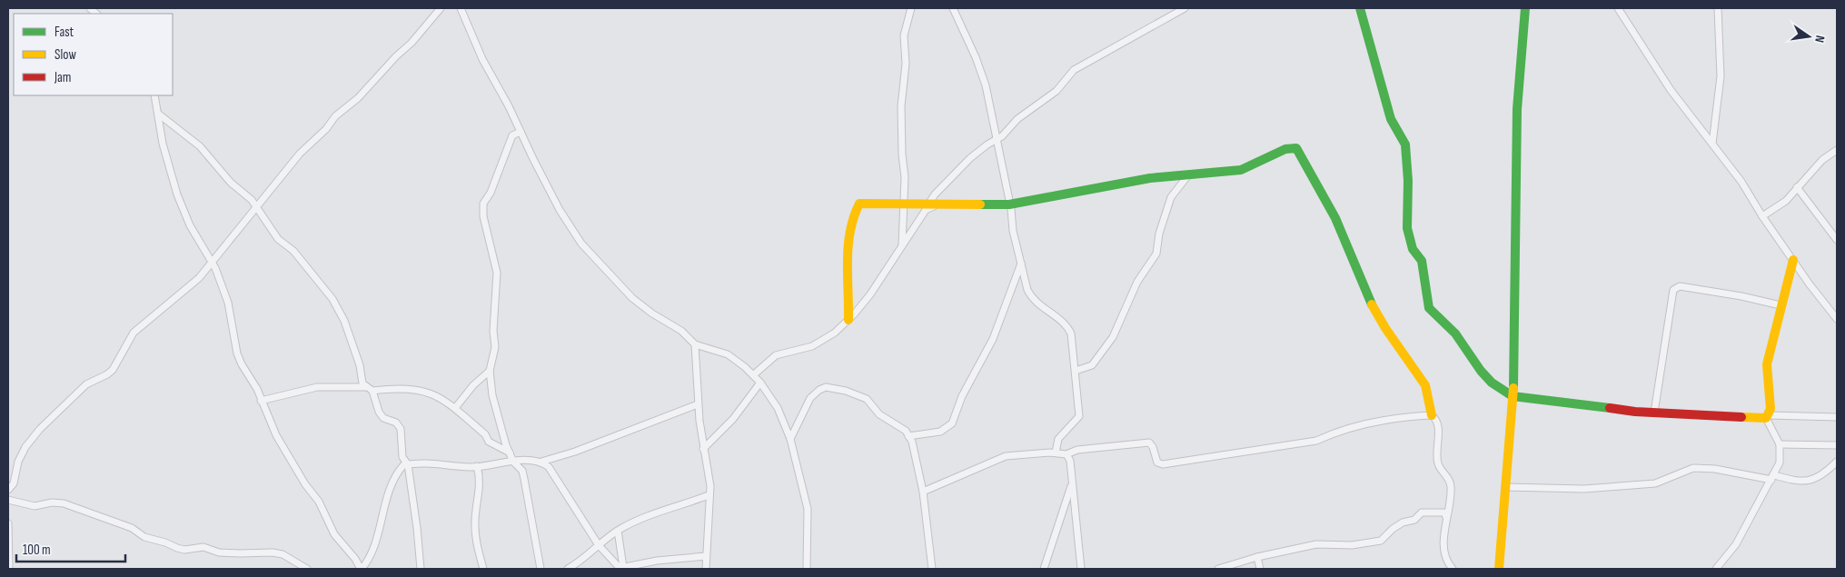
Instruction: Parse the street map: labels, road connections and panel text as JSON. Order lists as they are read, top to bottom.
{
  "legend": ["Fast", "Slow", "Jam"],
  "scale_bar": "100 m",
  "north": "right"
}
